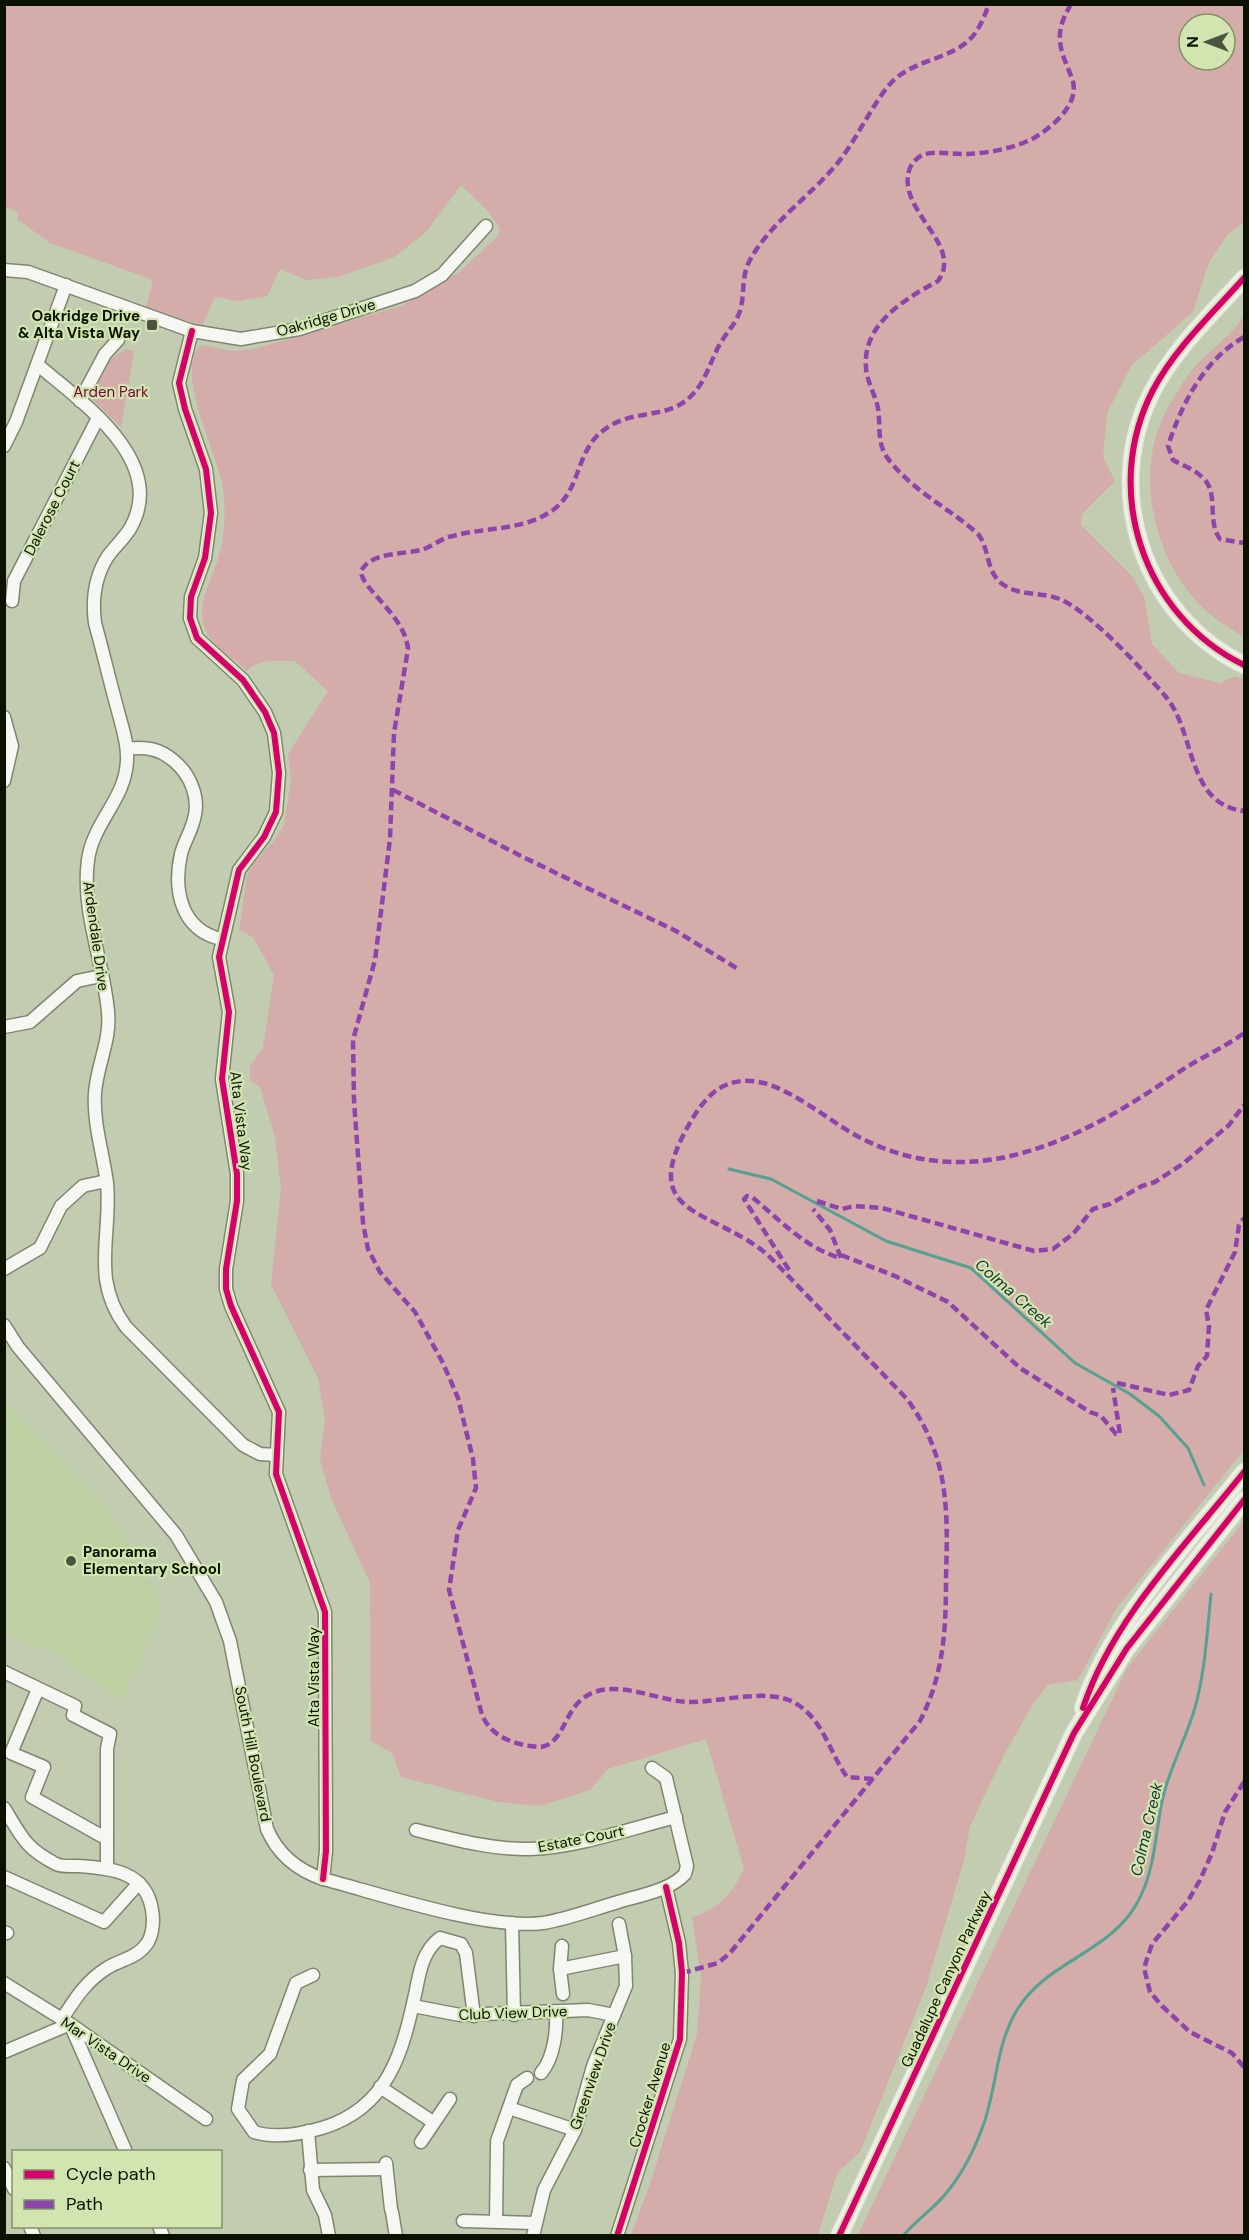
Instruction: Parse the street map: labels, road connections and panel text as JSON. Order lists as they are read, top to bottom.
{
  "streets": {
    "main road": ["Guadalupe Canyon Parkway"],
    "street": [
      "Oakridge Drive",
      "Dalerose Court",
      "Ardendale Drive",
      "Alta Vista Way",
      "South Hill Boulevard",
      "Estate Court",
      "Club View Drive",
      "Mar Vista Drive",
      "Greenview Drive",
      "Crocker Avenue"
    ]
  },
  "crossings": [
    ["Oakridge Drive", "Alta Vista Way"],
    ["Dalerose Court", "Ardendale Drive"],
    ["Ardendale Drive", "Alta Vista Way"],
    ["Alta Vista Way", "South Hill Boulevard"],
    ["South Hill Boulevard", "Crocker Avenue"],
    ["Club View Drive", "Greenview Drive"]
  ],
  "water": ["Colma Creek"],
  "parks": ["Arden Park"],
  "places": {
    "transit": ["Oakridge Drive & Alta Vista Way"],
    "other": ["Panorama Elementary School"]
  },
  "legend": ["Cycle path", "Path"],
  "north": "left"
}
